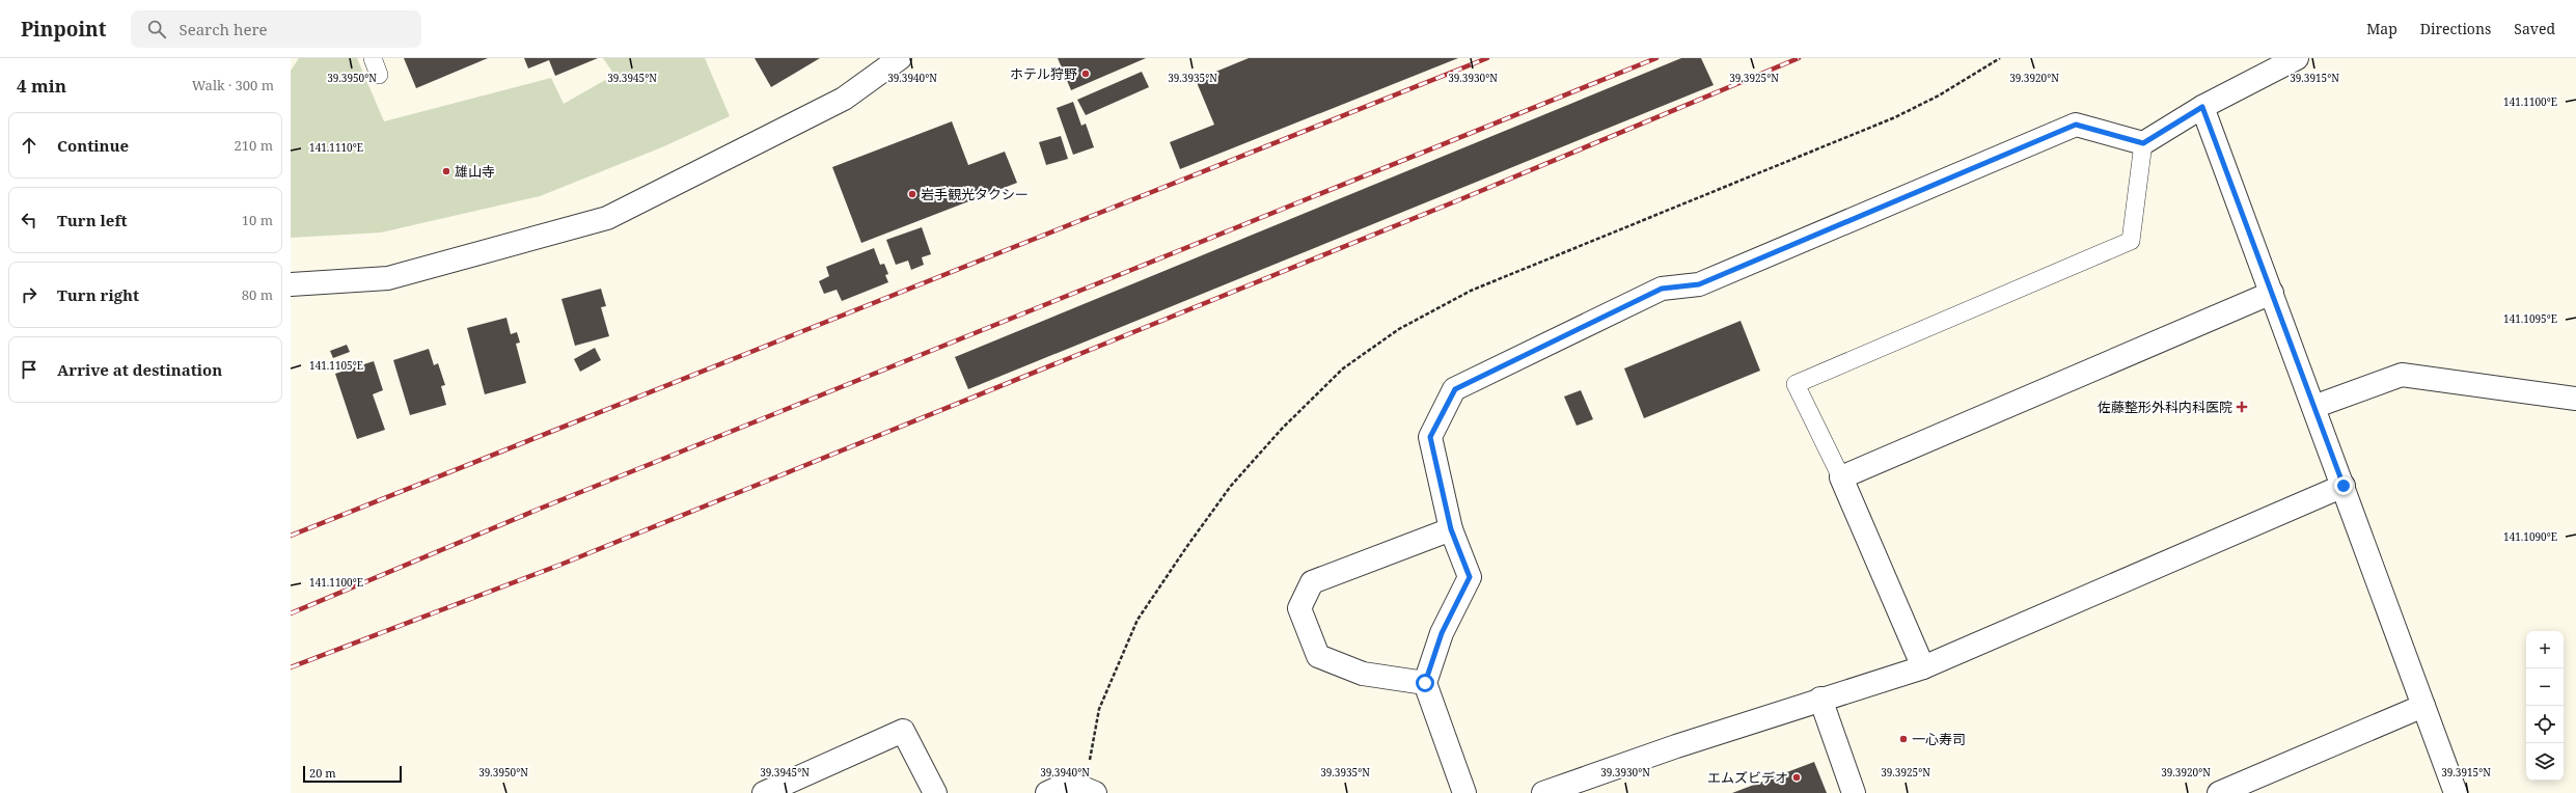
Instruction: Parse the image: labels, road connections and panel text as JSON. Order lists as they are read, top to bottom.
{
  "places": {
    "other": [
      "ホテル狩野",
      "雄山寺",
      "岩手観光タクシー",
      "一心寿司",
      "エムズビデオ"
    ],
    "health": ["佐藤整形外科内科医院"]
  },
  "scale_bar": "20 m",
  "page": {
    "header": "Pinpoint",
    "search": "Search here",
    "nav": ["Map", "Directions", "Saved"],
    "heading": ["4 min", "Walk · 300 m"],
    "list": [
      ["Continue", "210 m"],
      ["Turn left", "10 m"],
      ["Turn right", "80 m"],
      "Arrive at destination"
    ],
    "map_buttons": ["+", "−"],
    "scale": "20 m"
  },
  "coordinates": [
    "39.3950°N",
    "39.3945°N",
    "39.3940°N",
    "39.3935°N",
    "39.3930°N",
    "39.3925°N",
    "39.3920°N",
    "39.3915°N",
    "141.1100°E",
    "141.1110°E",
    "141.1095°E",
    "141.1105°E",
    "141.1090°E"
  ]
}
